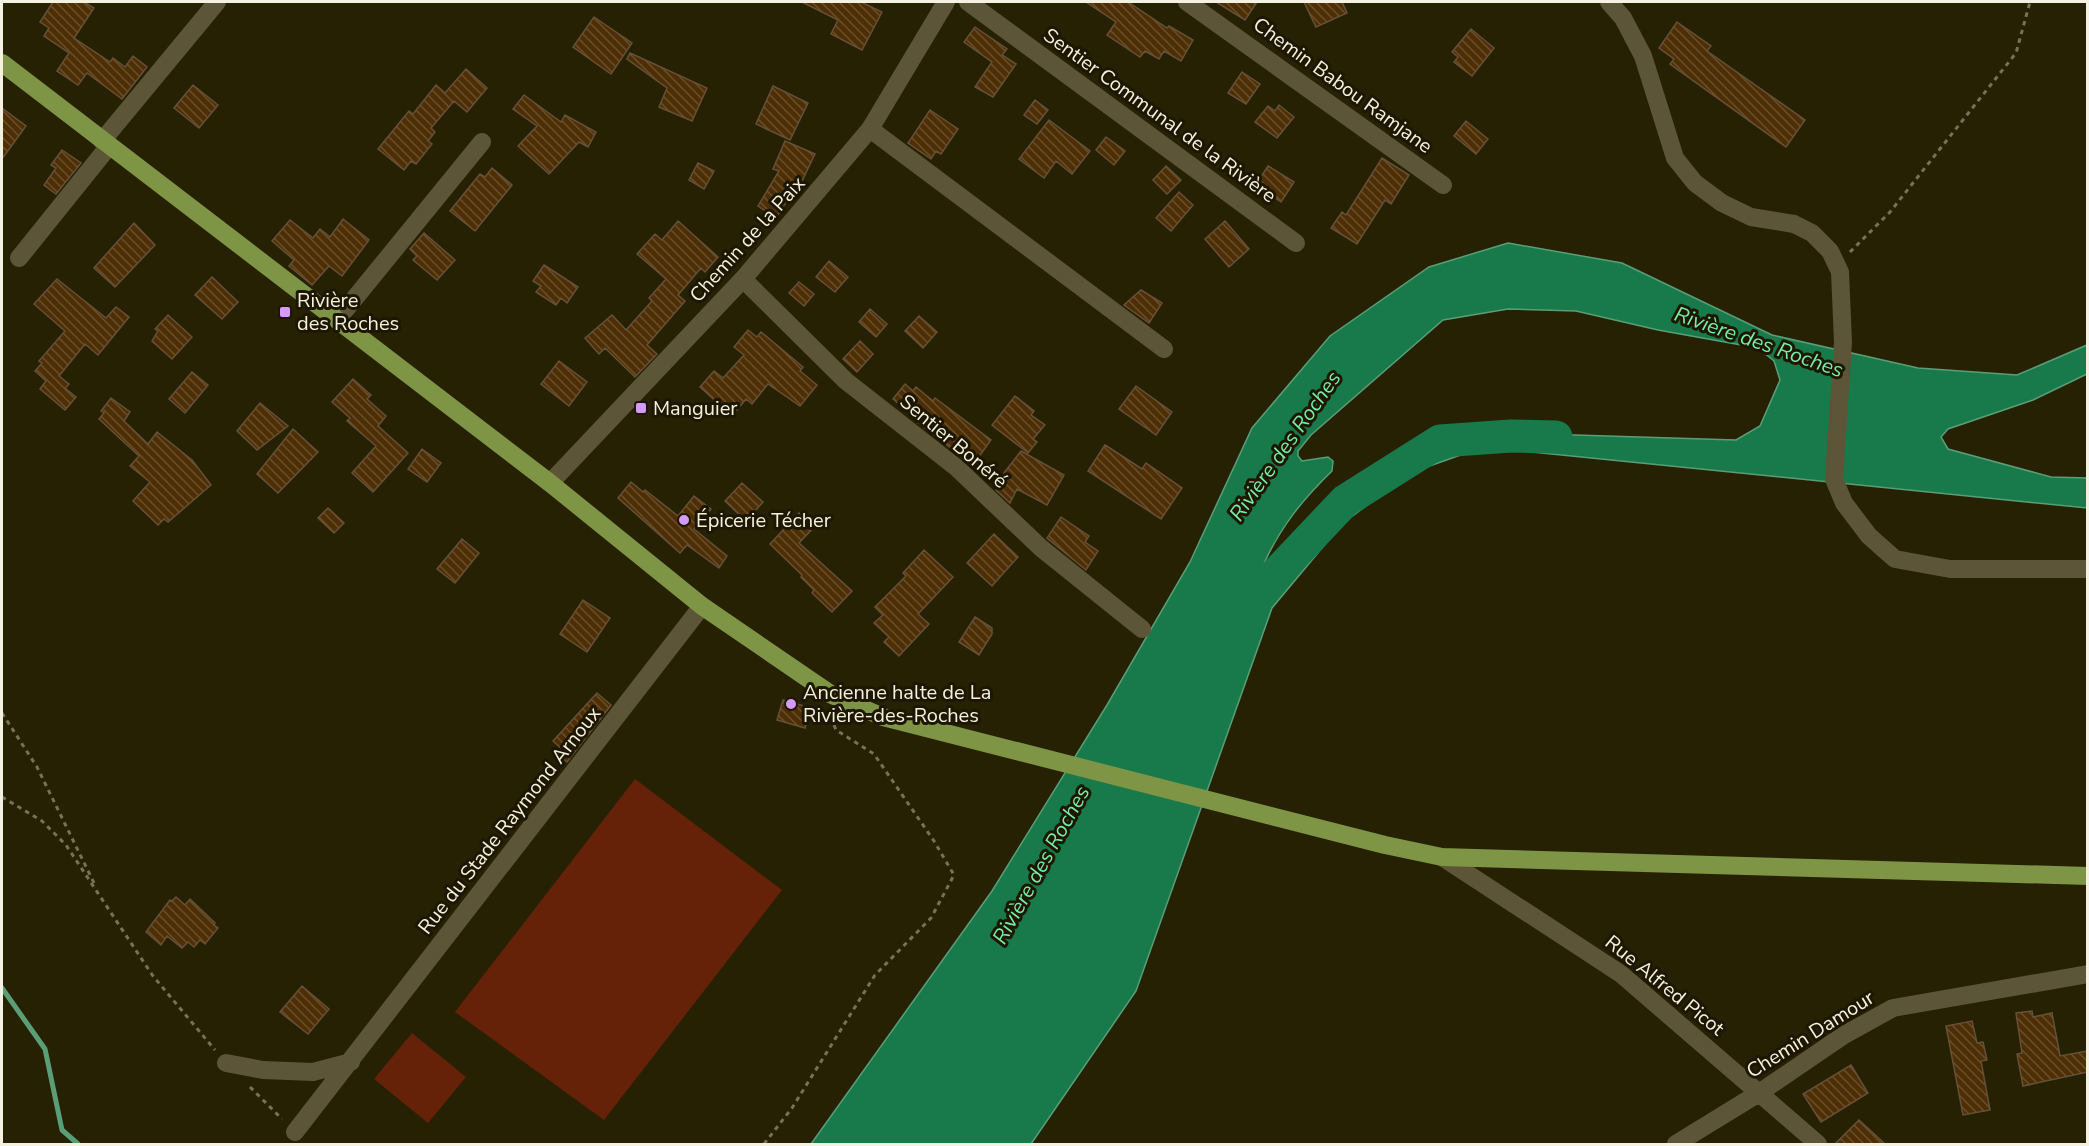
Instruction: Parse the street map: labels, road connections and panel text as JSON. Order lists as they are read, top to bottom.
{
  "streets": {
    "street": [
      "Chemin Babou Ramjane",
      "Sentier Communal de la Rivière",
      "Chemin de la Paix",
      "Sentier Bonéré",
      "Rue du Stade Raymond Arnoux",
      "Rue Alfred Picot",
      "Chemin Damour"
    ]
  },
  "crossings": [
    ["Chemin de la Paix", "Sentier Bonéré"],
    ["Rue Alfred Picot", "Chemin Damour"]
  ],
  "water": ["Rivière des Roches"],
  "places": {
    "transit": ["Rivière des Roches", "Manguier"],
    "other": ["Épicerie Técher", "Ancienne halte de La Rivière-des-Roches"]
  }
}
